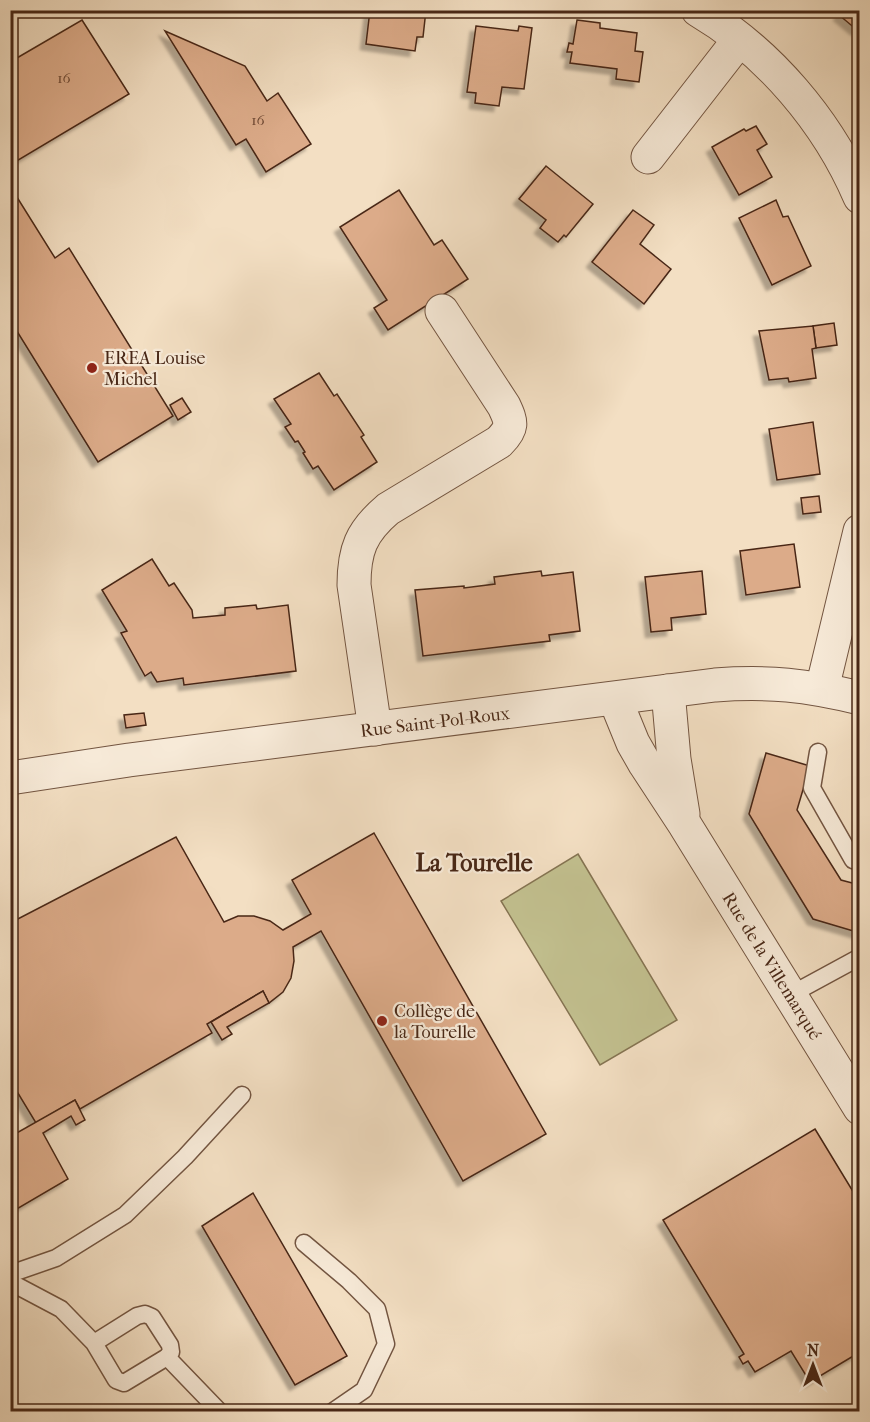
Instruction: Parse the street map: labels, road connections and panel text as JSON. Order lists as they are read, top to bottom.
{
  "streets": {
    "street": ["Rue Saint-Pol-Roux", "Rue de la Villemarqué"]
  },
  "crossings": [
    ["Rue Saint-Pol-Roux", "Rue de la Villemarqué"]
  ],
  "districts": ["La Tourelle"],
  "places": ["EREA Louise Michel", "Collège de la Tourelle"],
  "house_numbers": ["16", "16"],
  "north": "top"
}
